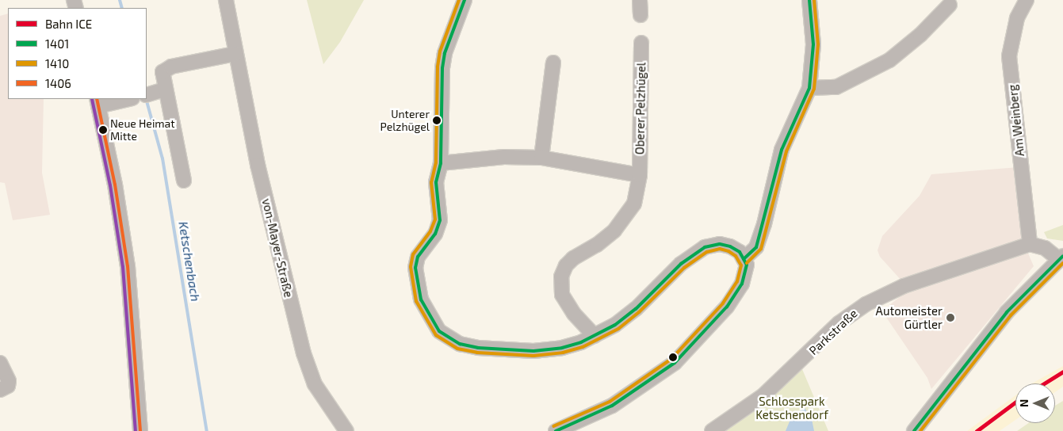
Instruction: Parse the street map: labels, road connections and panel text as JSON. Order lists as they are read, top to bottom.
{
  "streets": {
    "street": [
      "Oberer Pelzhügel",
      "Am Weinberg",
      "von-Mayer-Straße",
      "Parkstraße"
    ]
  },
  "crossings": [
    ["Am Weinberg", "Parkstraße"]
  ],
  "water": ["Ketschenbach"],
  "parks": ["Schlosspark Ketschendorf"],
  "places": ["Unterer Pelzhügel", "Neue Heimat Mitte", "Automeister Gürtler"],
  "lines": [
    "transit line 1401",
    "transit line 1410",
    "transit line 1406",
    "rail line ICE"
  ],
  "legend": [
    "Bahn ICE",
    "1401",
    "1410",
    "1406"
  ],
  "north": "left"
}
